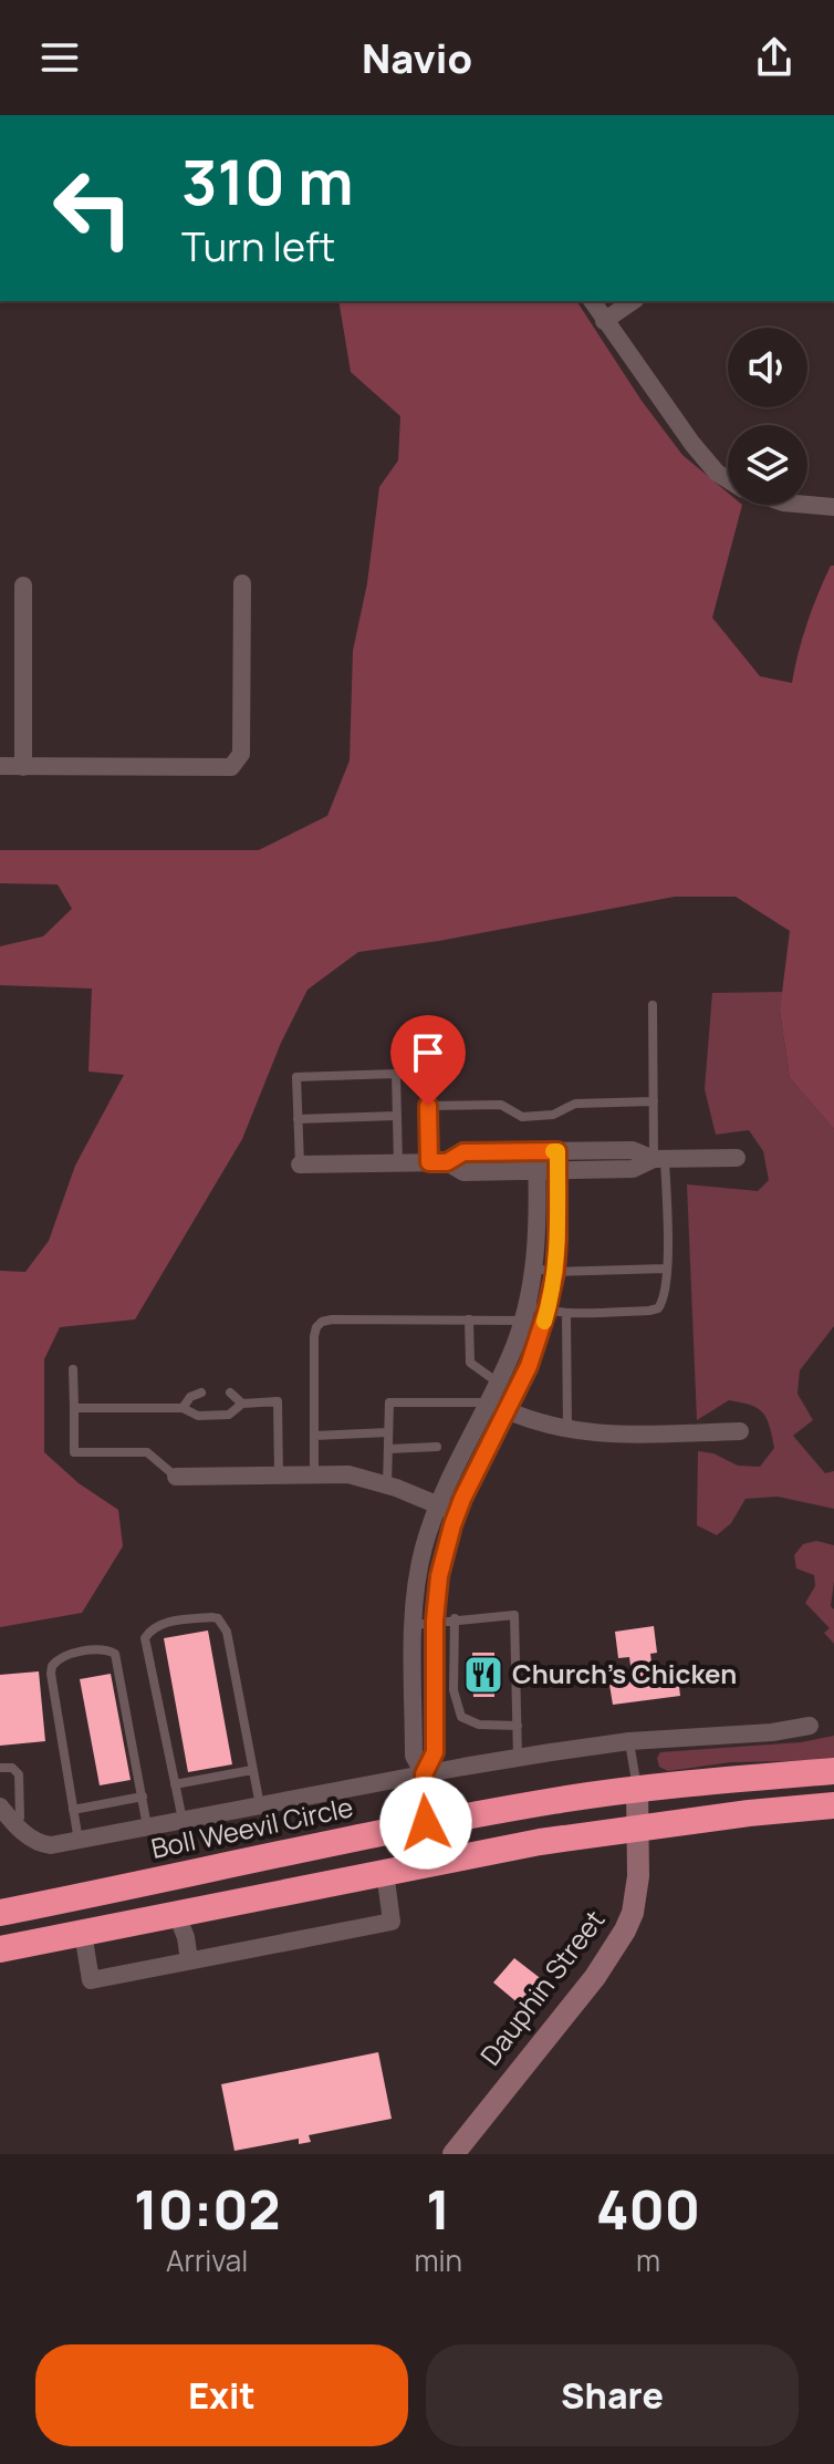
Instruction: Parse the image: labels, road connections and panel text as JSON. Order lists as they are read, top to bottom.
{
  "streets": {
    "highway": ["Boll Weevil Circle"],
    "street": ["Dauphin Street"]
  },
  "crossings": [
    ["Boll Weevil Circle", "Dauphin Street"]
  ],
  "places": {
    "restaurant": ["Church's Chicken"]
  },
  "page": {
    "header": "Navio",
    "turn": ["310 m", "Turn left"],
    "eta": [
      "10:02",
      "Arrival",
      "1",
      "min",
      "400",
      "m"
    ],
    "buttons": ["Exit", "Share"]
  }
}
